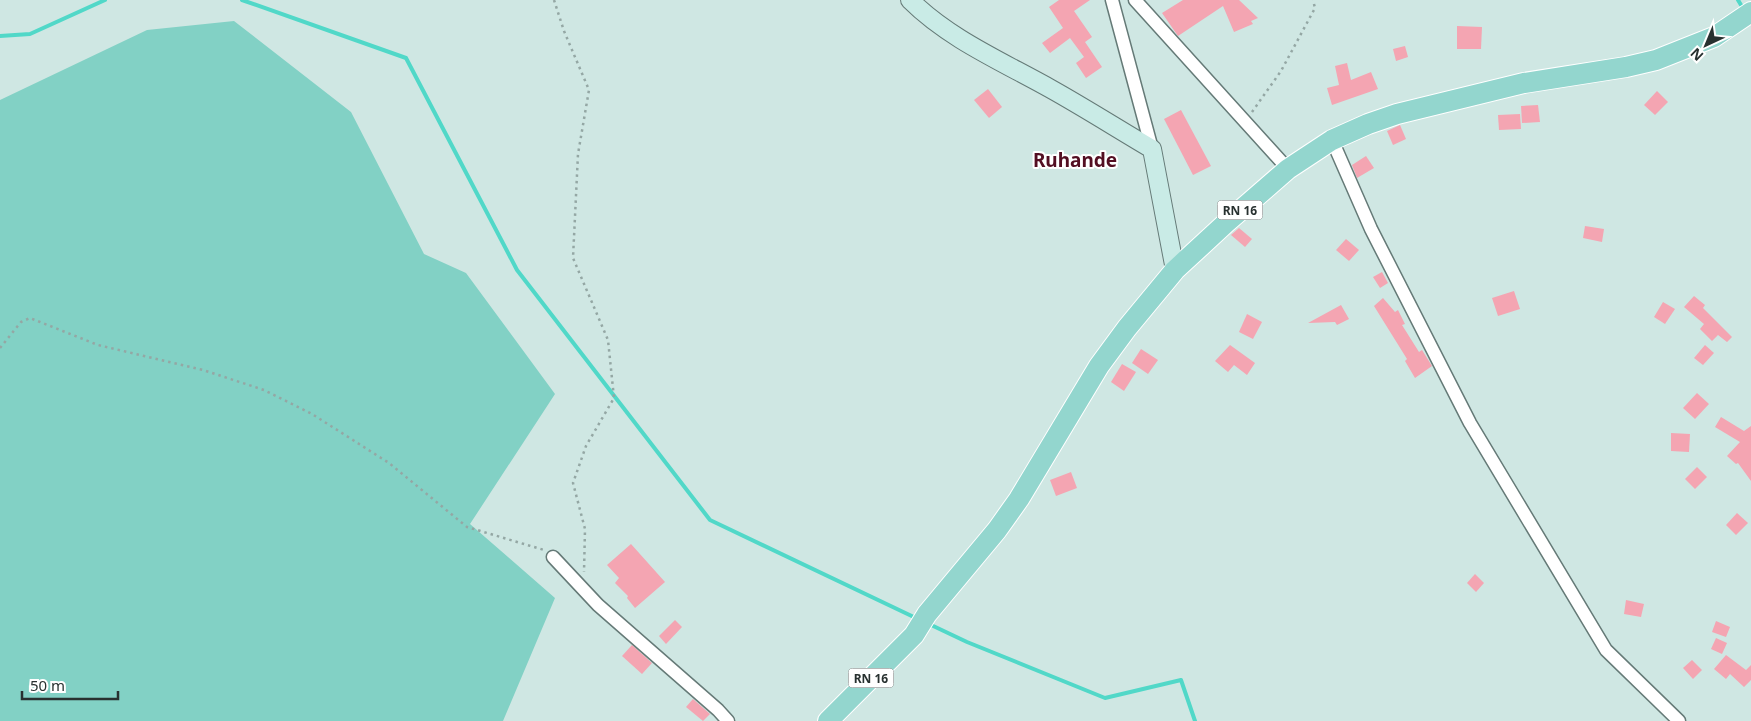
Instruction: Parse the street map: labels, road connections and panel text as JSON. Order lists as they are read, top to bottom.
{
  "streets": {
    "main road": ["RN 16"]
  },
  "districts": ["Ruhande"],
  "scale_bar": "50 m",
  "north": "bottom left"
}
